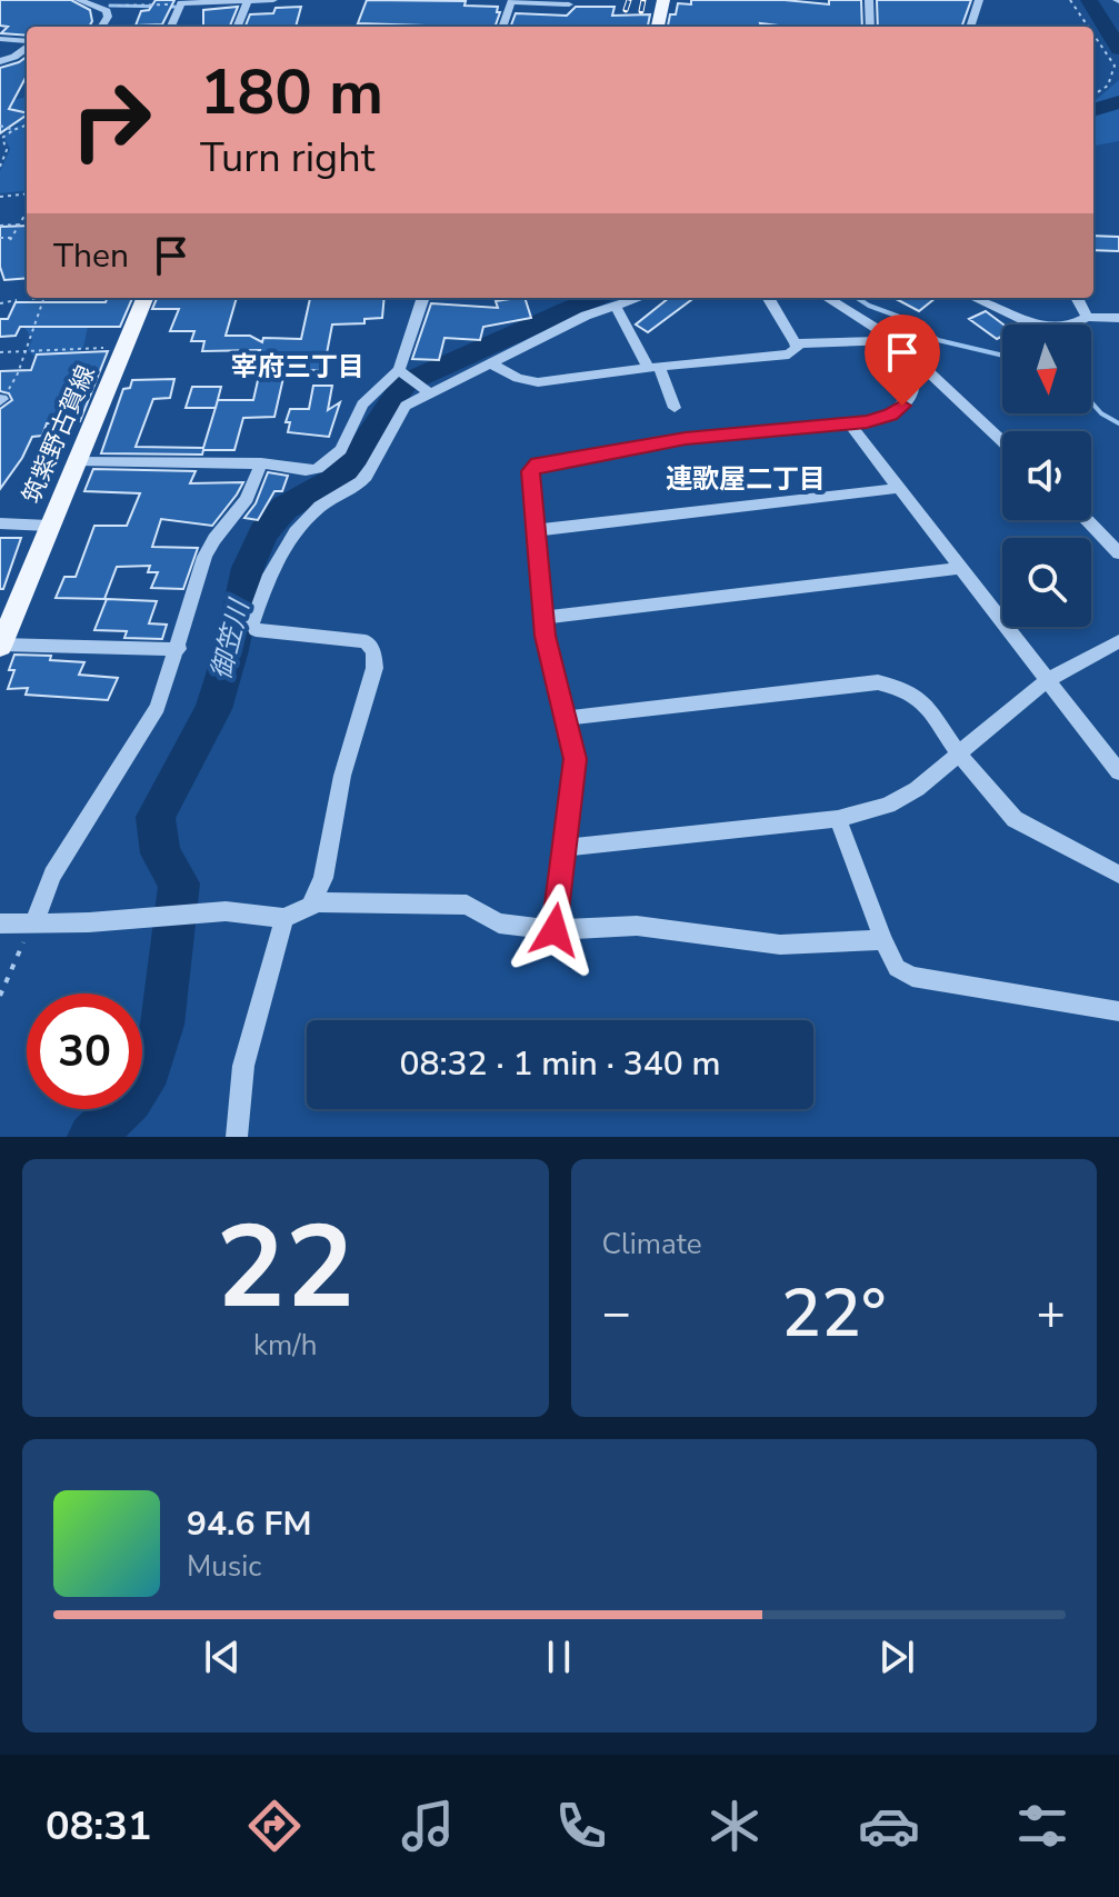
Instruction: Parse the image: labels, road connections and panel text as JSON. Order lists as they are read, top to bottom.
{
  "streets": {
    "main road": ["筑紫野古賀線"]
  },
  "districts": ["宰府三丁目", "連歌屋二丁目"],
  "water": ["御笠川"],
  "north": "bottom",
  "page": {
    "turn": ["180 m", "Turn right"],
    "then": "Then",
    "limit": "30",
    "trip": "08:32 · 1 min · 340 m",
    "tile": [
      ["22", "km/h"],
      "Climate"
    ],
    "heat": ["−", "22°", "+"],
    "song": ["94.6 FM", "Music"],
    "tabs": "08:31"
  }
}
